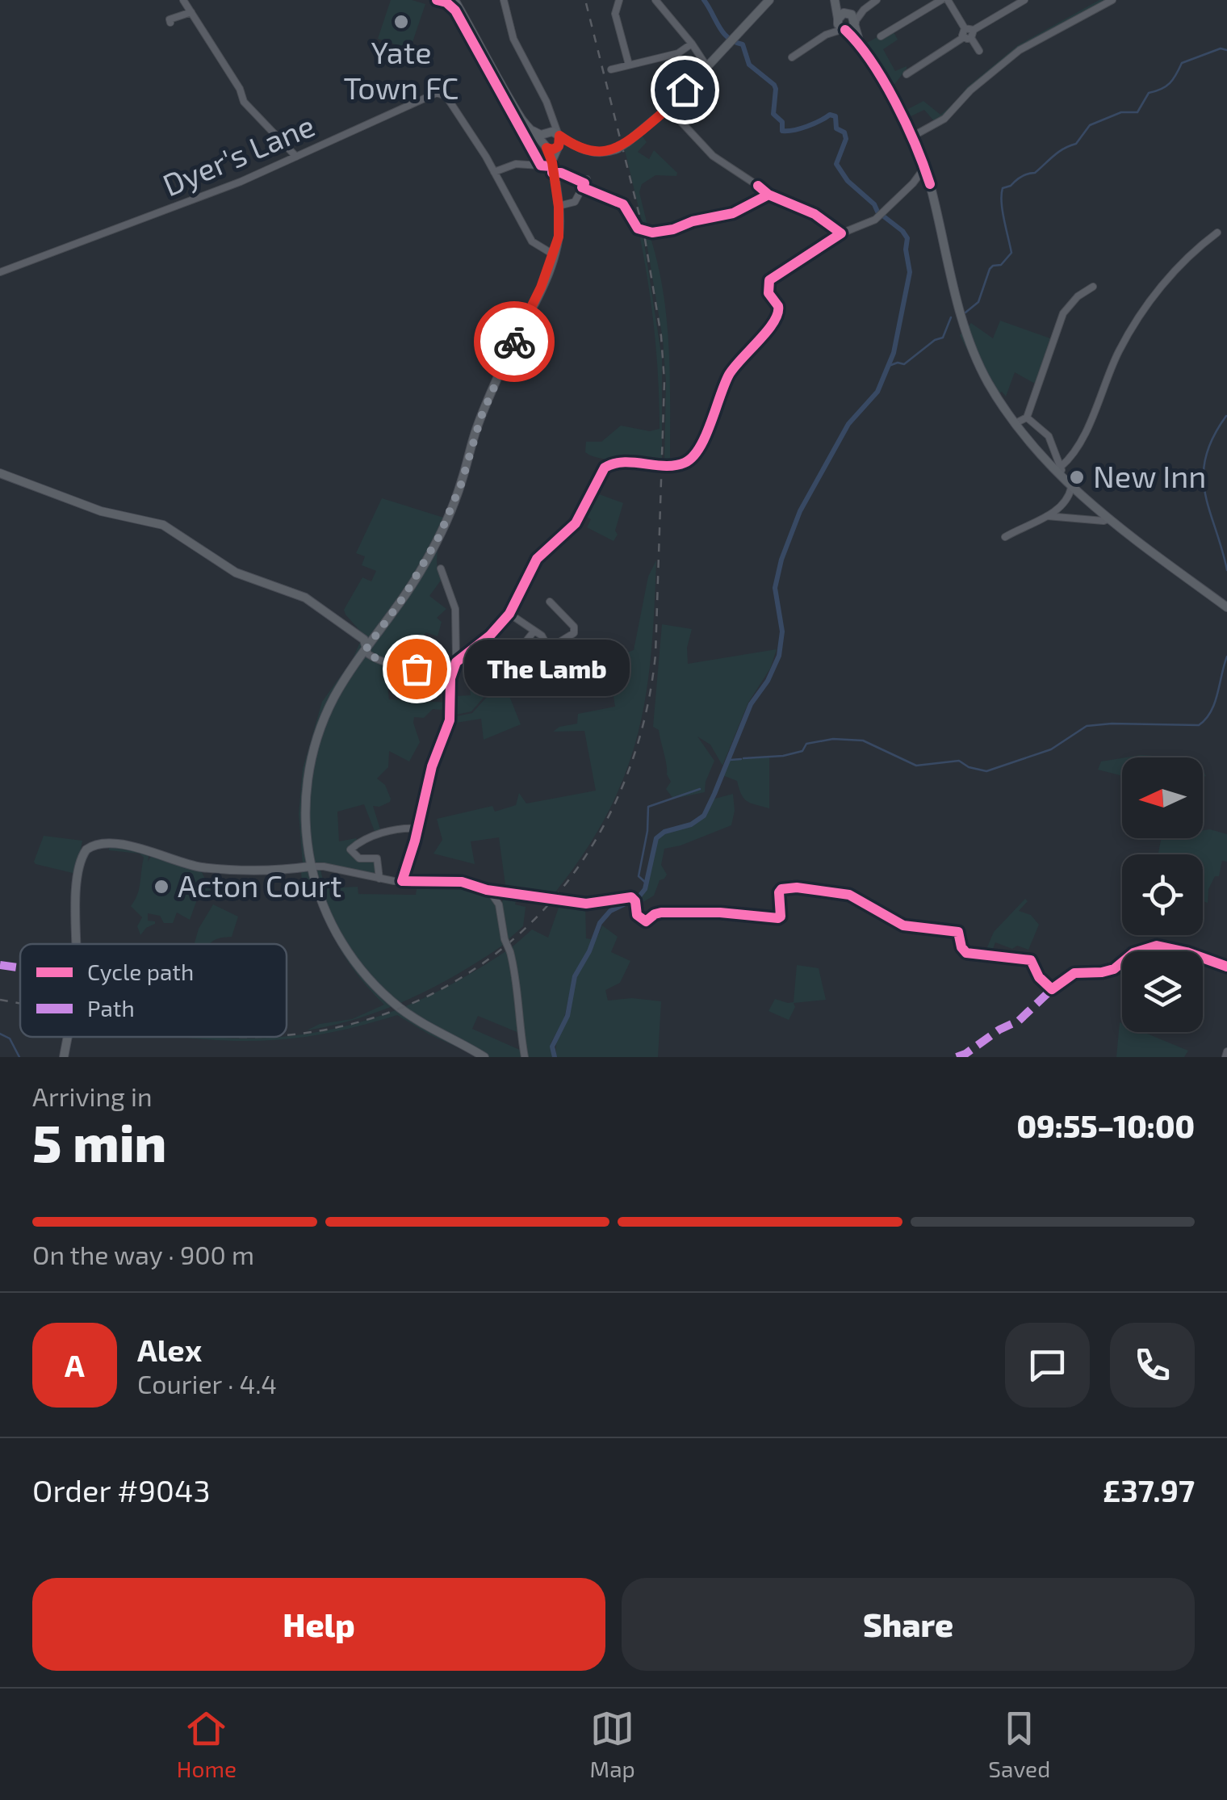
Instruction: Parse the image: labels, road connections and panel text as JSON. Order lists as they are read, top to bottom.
{
  "streets": {
    "street": ["Dyer's Lane"]
  },
  "places": [
    "Yate Town FC",
    "New Inn",
    "The Lamb",
    "Acton Court"
  ],
  "legend": ["Cycle path", "Path"],
  "north": "left",
  "page": {
    "bubble": "The Lamb",
    "heading": ["5 min", "Arriving in", "09:55–10:00"],
    "panel": [
      "Alex",
      "Courier · 4.4",
      "Order #9043",
      "£37.97"
    ],
    "bar": "On the way · 900 m",
    "round": "A",
    "buttons": ["Help", "Share"],
    "tabs": ["Home", "Map", "Saved"]
  }
}
